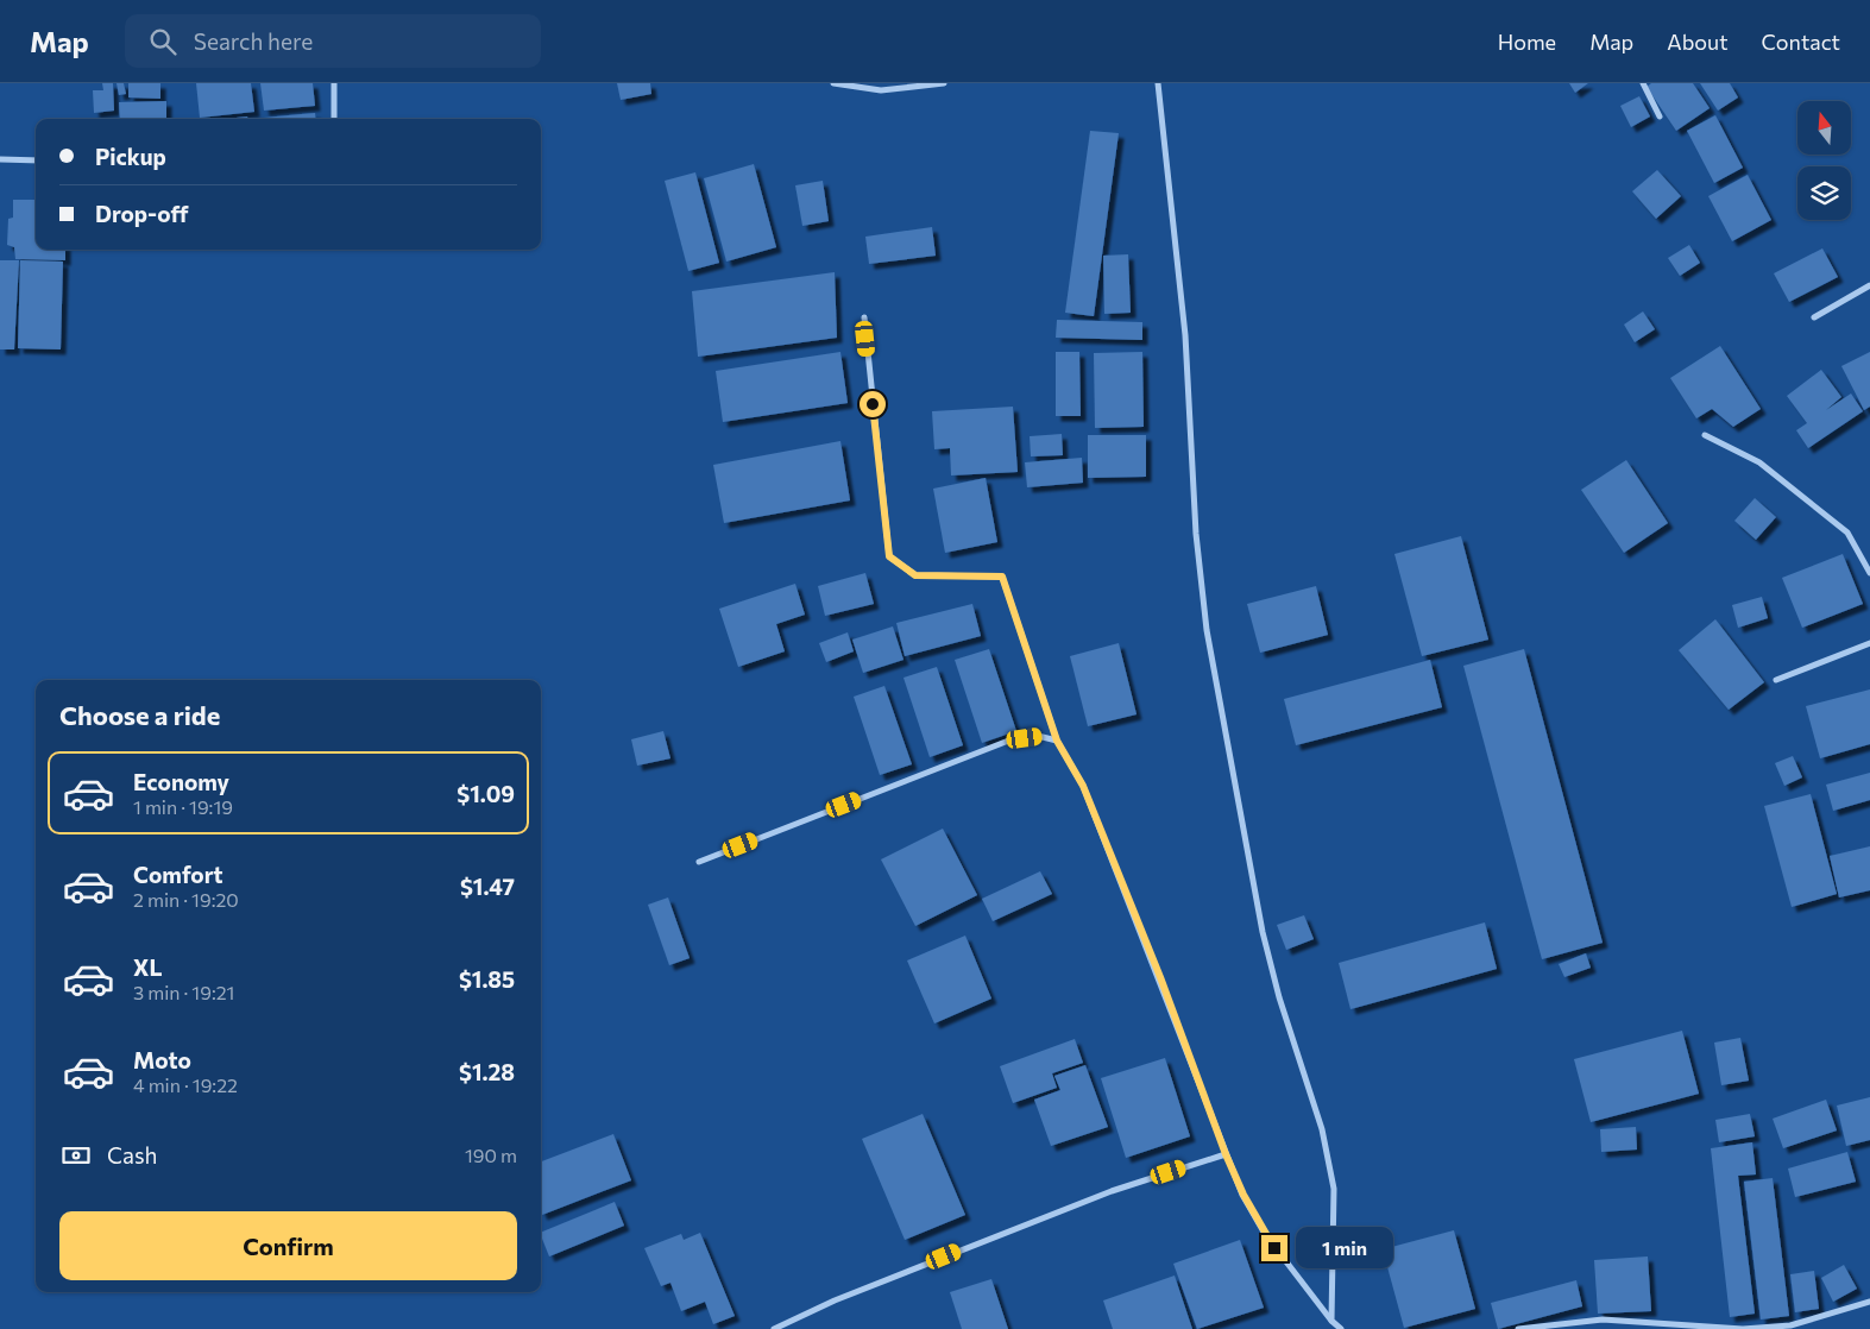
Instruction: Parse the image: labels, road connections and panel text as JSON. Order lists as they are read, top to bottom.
{
  "north": "top",
  "page": {
    "header": "Map",
    "search": "Search here",
    "nav": [
      "Home",
      "Map",
      "About",
      "Contact"
    ],
    "banner": ["Pickup", "Drop-off"],
    "heading": "Choose a ride",
    "list": [
      {
        "name": "Economy",
        "note": "1 min · 19:19",
        "value": "$1.09"
      },
      {
        "name": "Comfort",
        "note": "2 min · 19:20",
        "value": "$1.47"
      },
      {
        "name": "XL",
        "note": "3 min · 19:21",
        "value": "$1.85"
      },
      {
        "name": "Moto",
        "note": "4 min · 19:22",
        "value": "$1.28"
      }
    ],
    "pay": ["Cash", "190 m"],
    "buttons": "Confirm",
    "bubble": "1 min"
  }
}
